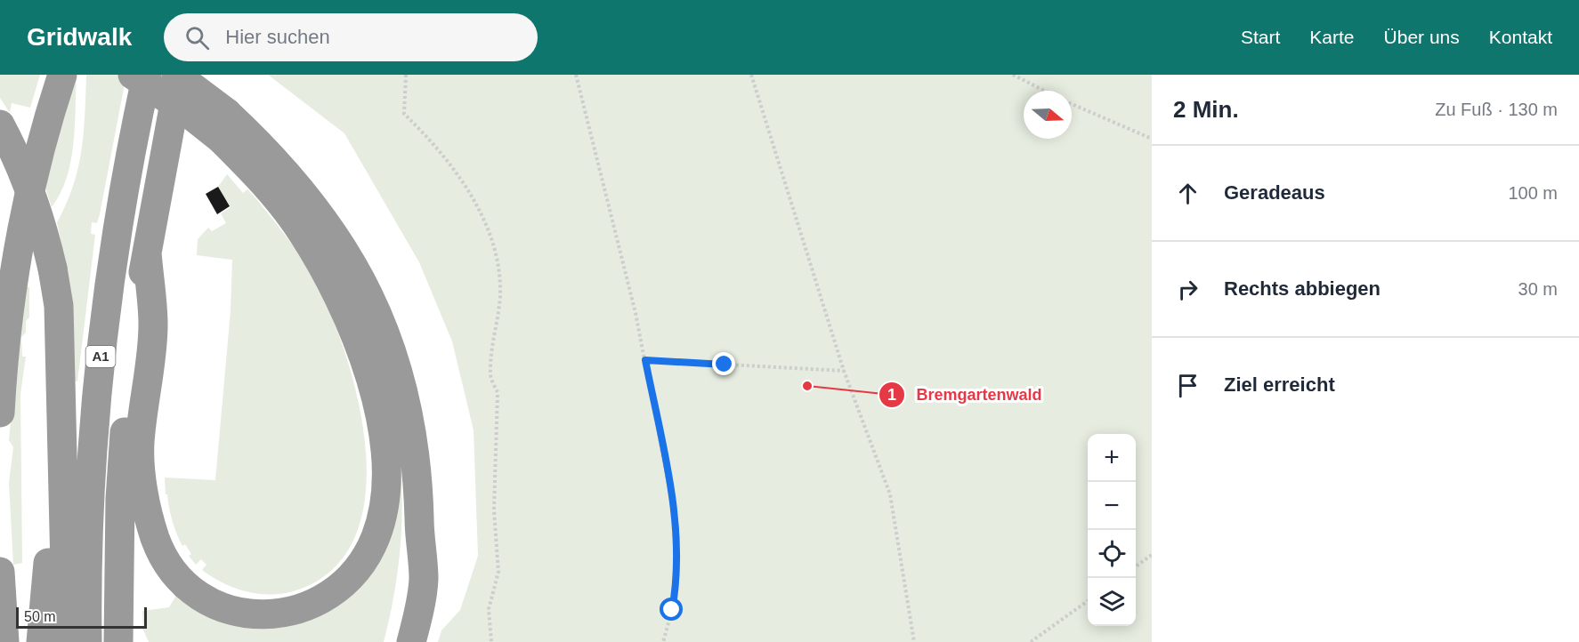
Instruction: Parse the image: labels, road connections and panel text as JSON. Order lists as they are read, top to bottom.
{
  "streets": {
    "highway": ["A1"]
  },
  "places": ["Bremgartenwald"],
  "scale_bar": "50 m",
  "north": "right",
  "page": {
    "header": "Gridwalk",
    "search": "Hier suchen",
    "nav": [
      "Start",
      "Karte",
      "Über uns",
      "Kontakt"
    ],
    "heading": ["2 Min.", "Zu Fuß · 130 m"],
    "list": [
      ["Geradeaus", "100 m"],
      ["Rechts abbiegen", "30 m"],
      "Ziel erreicht"
    ],
    "map_buttons": ["+", "−"],
    "scale": "50 m"
  }
}
